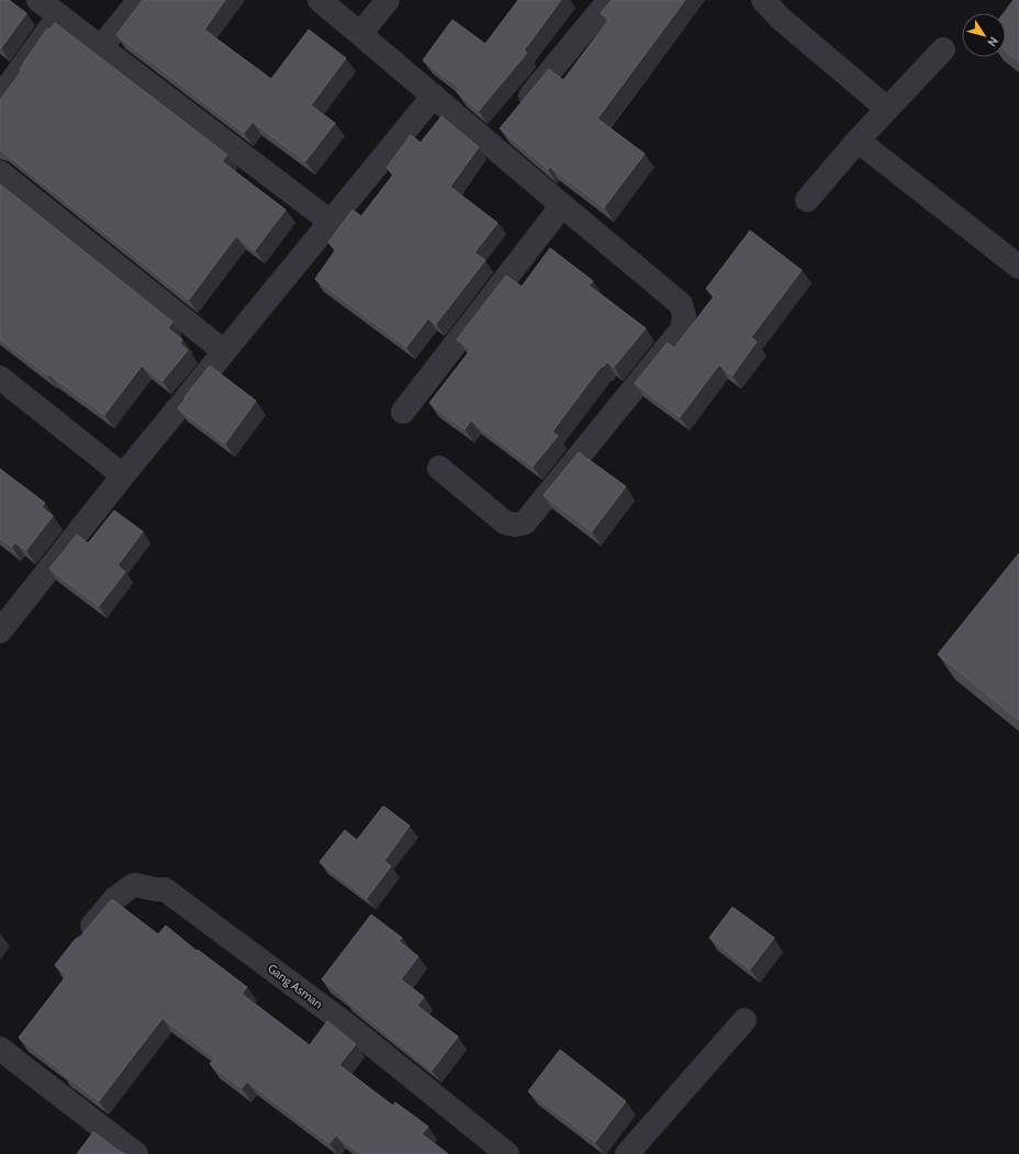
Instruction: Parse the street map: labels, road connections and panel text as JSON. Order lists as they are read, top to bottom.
{
  "streets": {
    "street": ["Gang Asman"]
  },
  "north": "bottom right"
}
